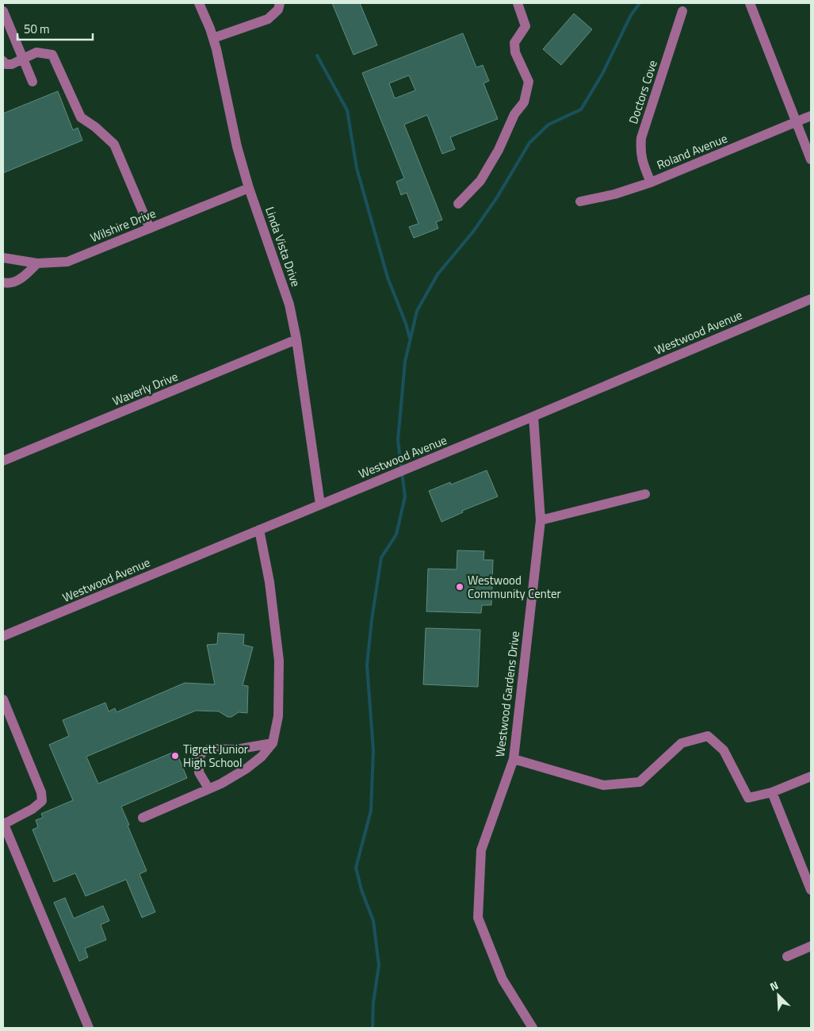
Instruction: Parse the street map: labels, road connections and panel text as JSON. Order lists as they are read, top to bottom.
{
  "streets": {
    "street": [
      "Doctors Cove",
      "Roland Avenue",
      "Wilshire Drive",
      "Linda Vista Drive",
      "Westwood Avenue",
      "Waverly Drive",
      "Westwood Gardens Drive"
    ]
  },
  "crossings": [
    ["Doctors Cove", "Roland Avenue"],
    ["Wilshire Drive", "Linda Vista Drive"],
    ["Linda Vista Drive", "Westwood Avenue"],
    ["Linda Vista Drive", "Waverly Drive"],
    ["Westwood Avenue", "Westwood Gardens Drive"]
  ],
  "places": ["Westwood Community Center", "Tigrett Junior High School"],
  "scale_bar": "50 m",
  "north": "top left"
}
